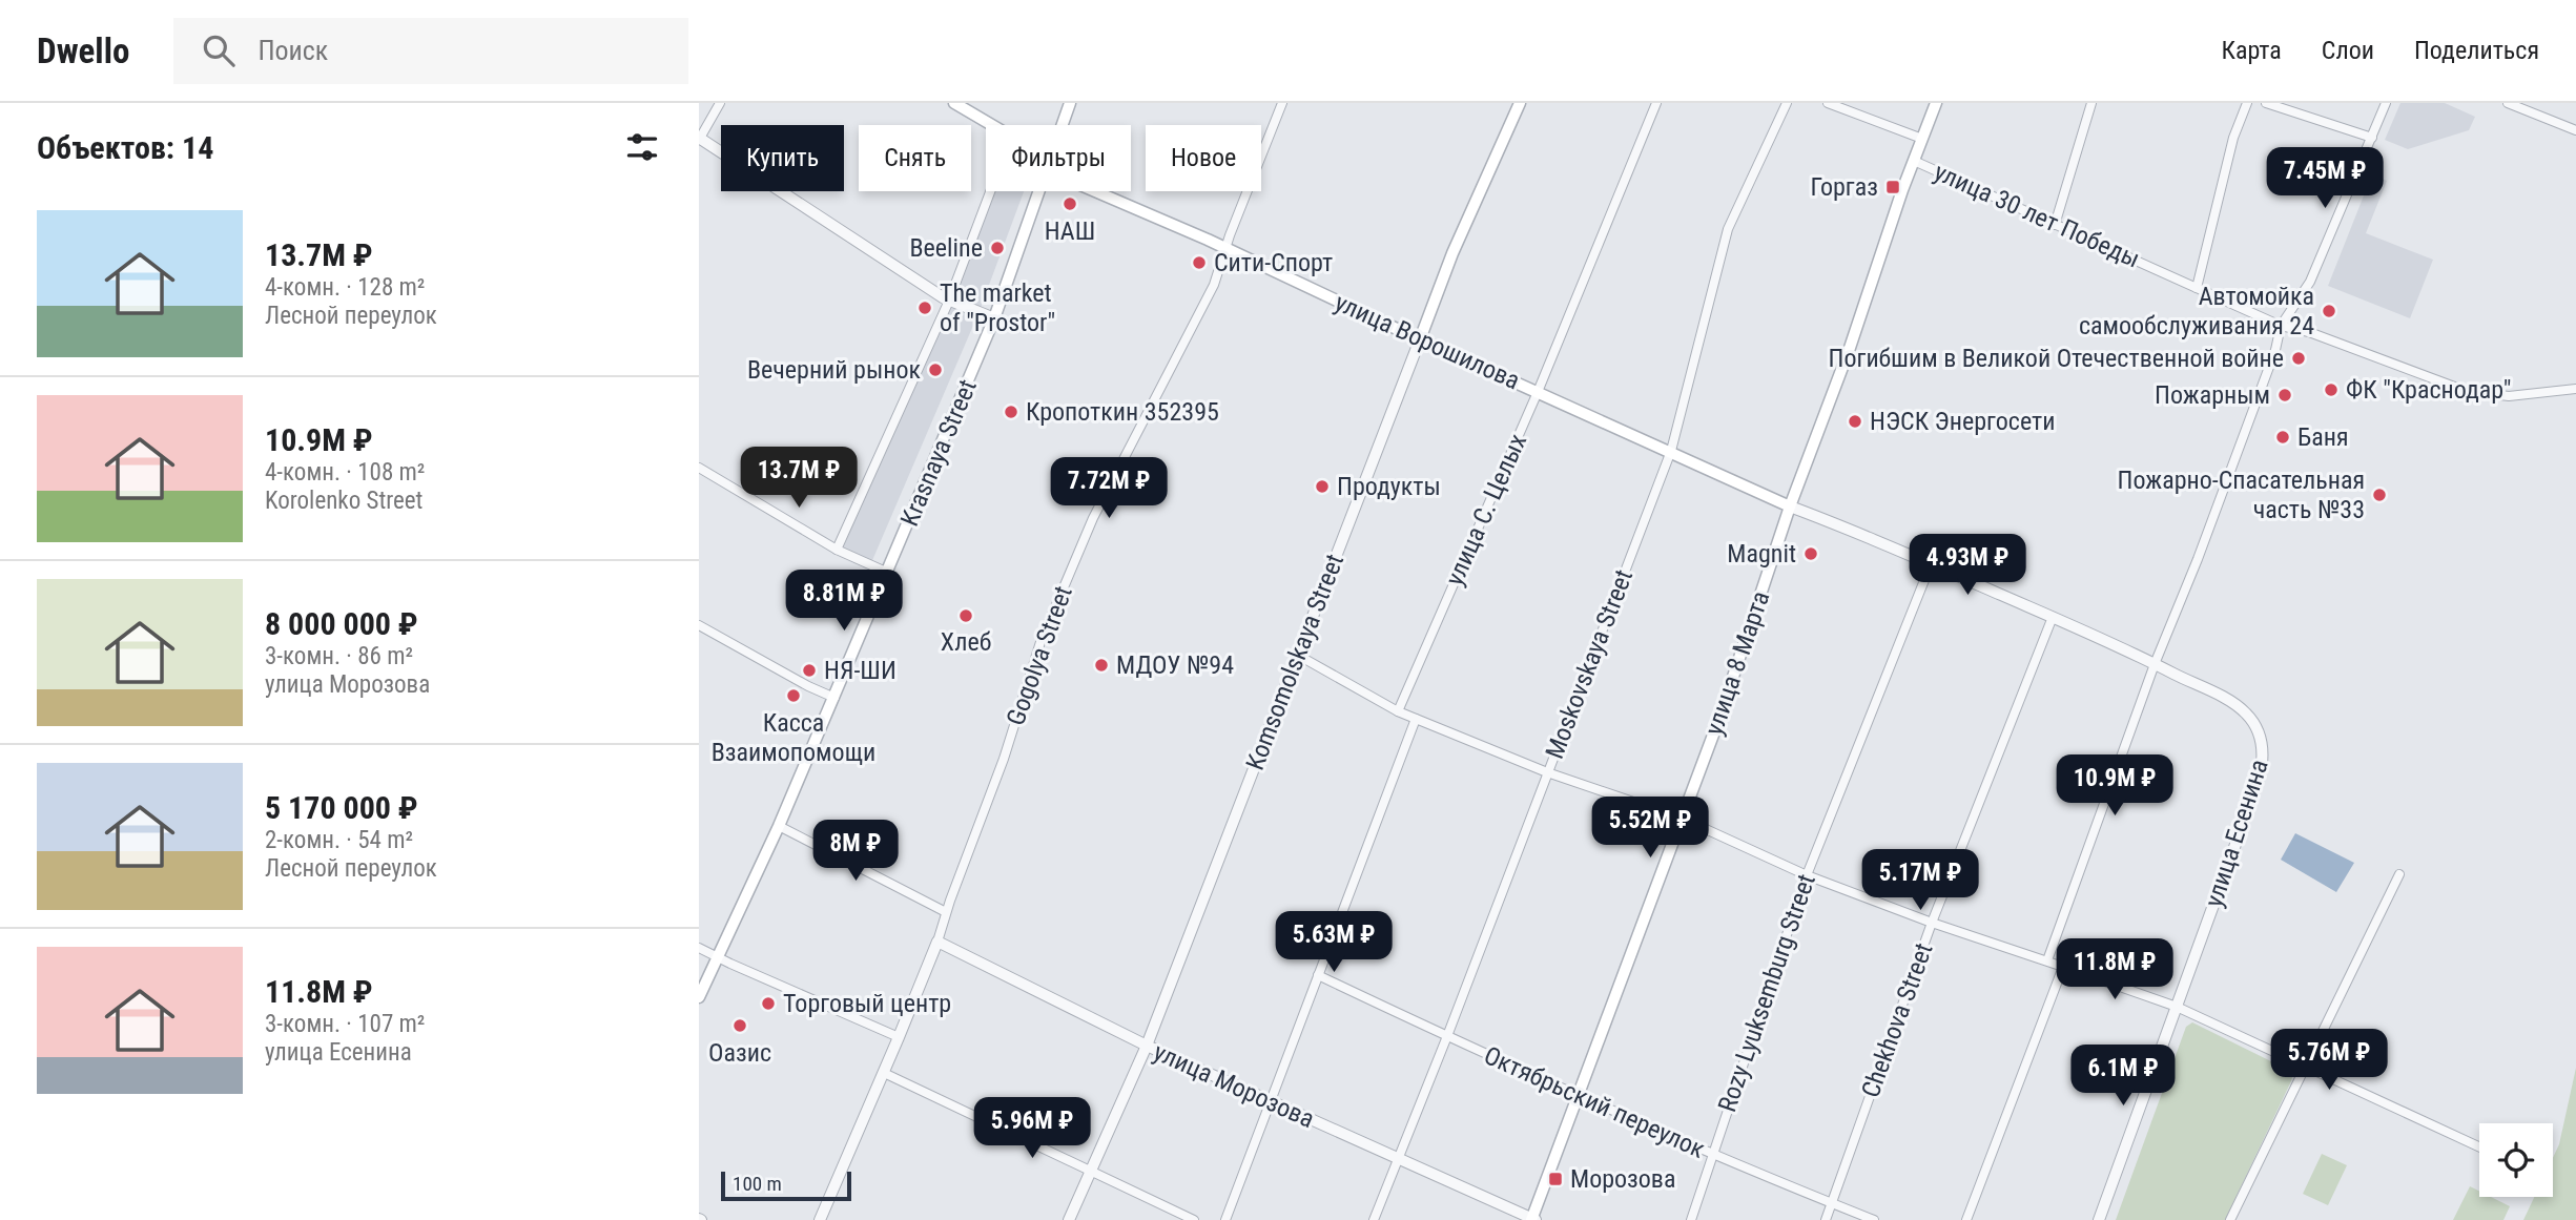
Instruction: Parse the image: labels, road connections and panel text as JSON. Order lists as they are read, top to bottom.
{
  "streets": {
    "main road": [
      "улица Ворошилова",
      "Krasnaya Street",
      "Komsomolskaya Street",
      "улица 8 Марта"
    ],
    "street": [
      "улица 30 лет Победы",
      "улица С. Целых",
      "Gogolya Street",
      "Moskovskaya Street",
      "улица Есенина",
      "Rozy Lyuksemburg Street",
      "Chekhova Street",
      "улица Морозова",
      "Октябрьский переулок"
    ]
  },
  "crossings": [
    ["улица 30 лет Победы", "улица 8 Марта"],
    ["улица Ворошилова", "улица С. Целых"],
    ["улица Ворошилова", "Gogolya Street"],
    ["улица Ворошилова", "Komsomolskaya Street"],
    ["улица Ворошилова", "улица 8 Марта"],
    ["улица Ворошилова", "Moskovskaya Street"],
    ["улица Ворошилова", "улица Есенина"],
    ["Gogolya Street", "улица Морозова"],
    ["Komsomolskaya Street", "улица Морозова"],
    ["улица 8 Марта", "улица Есенина"],
    ["улица 8 Марта", "улица Морозова"],
    ["улица 8 Марта", "Октябрьский переулок"],
    ["Moskovskaya Street", "улица Морозова"],
    ["Moskovskaya Street", "Октябрьский переулок"],
    ["улица Есенина", "Rozy Lyuksemburg Street"],
    ["улица Есенина", "Chekhova Street"],
    ["Rozy Lyuksemburg Street", "Октябрьский переулок"],
    ["Chekhova Street", "Октябрьский переулок"]
  ],
  "places": {
    "transit": ["Горгаз", "Морозова"],
    "other": [
      "НАШ",
      "Beeline",
      "Сити-Спорт",
      "The market of \"Prostor\"",
      "Автомойка самообслуживания 24",
      "Погибшим в Великой Отечественной войне",
      "Вечерний рынок",
      "ФК \"Краснодар\"",
      "Пожарным",
      "Кропоткин 352395",
      "НЭСК Энергосети",
      "Баня",
      "Продукты",
      "Пожарно-Спасательная часть №33",
      "Magnit",
      "Хлеб",
      "МДОУ №94",
      "НЯ-ШИ",
      "Касса Взаимопомощи",
      "Торговый центр",
      "Оазис"
    ]
  },
  "scale_bar": "100 m",
  "page": {
    "header": "Dwello",
    "search": "Поиск",
    "nav": ["Карта", "Слои", "Поделиться"],
    "heading": "Объектов: 14",
    "chip": [
      "Купить",
      "Снять",
      "Фильтры",
      "Новое"
    ],
    "price": [
      "7.45M ₽",
      "13.7M ₽",
      "7.72M ₽",
      "4.93M ₽",
      "8.81M ₽",
      "10.9M ₽",
      "5.52M ₽",
      "8M ₽",
      "5.17M ₽",
      "5.63M ₽",
      "11.8M ₽",
      "5.76M ₽",
      "6.1M ₽",
      "5.96M ₽"
    ],
    "list": [
      {
        "name": "13.7M ₽",
        "note": "4-комн. · 128 m² · Лесной переулок"
      },
      {
        "name": "10.9M ₽",
        "note": "4-комн. · 108 m² · Korolenko Street"
      },
      {
        "name": "8 000 000 ₽",
        "note": "3-комн. · 86 m² · улица Морозова"
      },
      {
        "name": "5 170 000 ₽",
        "note": "2-комн. · 54 m² · Лесной переулок"
      },
      {
        "name": "11.8M ₽",
        "note": "3-комн. · 107 m² · улица Есенина"
      }
    ],
    "scale": "100 m"
  }
}
